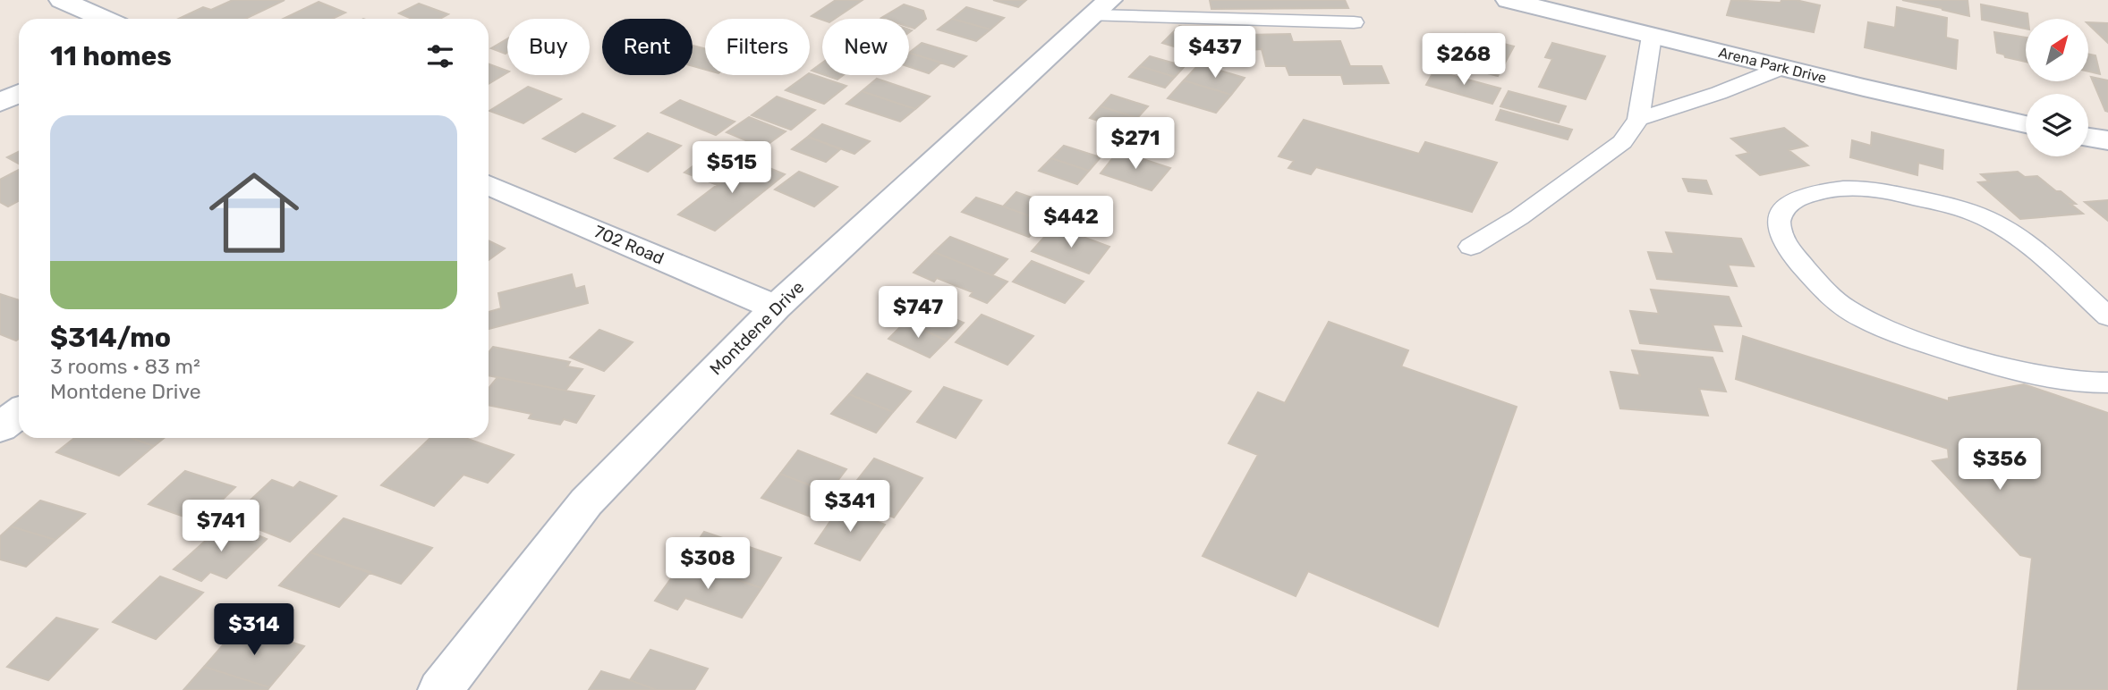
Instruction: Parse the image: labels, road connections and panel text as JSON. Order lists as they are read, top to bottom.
{
  "streets": {
    "street": ["Arena Park Drive", "702 Road", "Montdene Drive"]
  },
  "crossings": [
    ["702 Road", "Montdene Drive"]
  ],
  "north": "top right",
  "page": {
    "chip": [
      "Buy",
      "Rent",
      "Filters",
      "New"
    ],
    "heading": "11 homes",
    "price": [
      "$437",
      "$268",
      "$271",
      "$515",
      "$442",
      "$747",
      "$356",
      "$341",
      "$741",
      "$308",
      "$314"
    ],
    "list": [
      {
        "name": "$314/mo",
        "note": "3 rooms · 83 m² · Montdene Drive"
      }
    ]
  }
}
